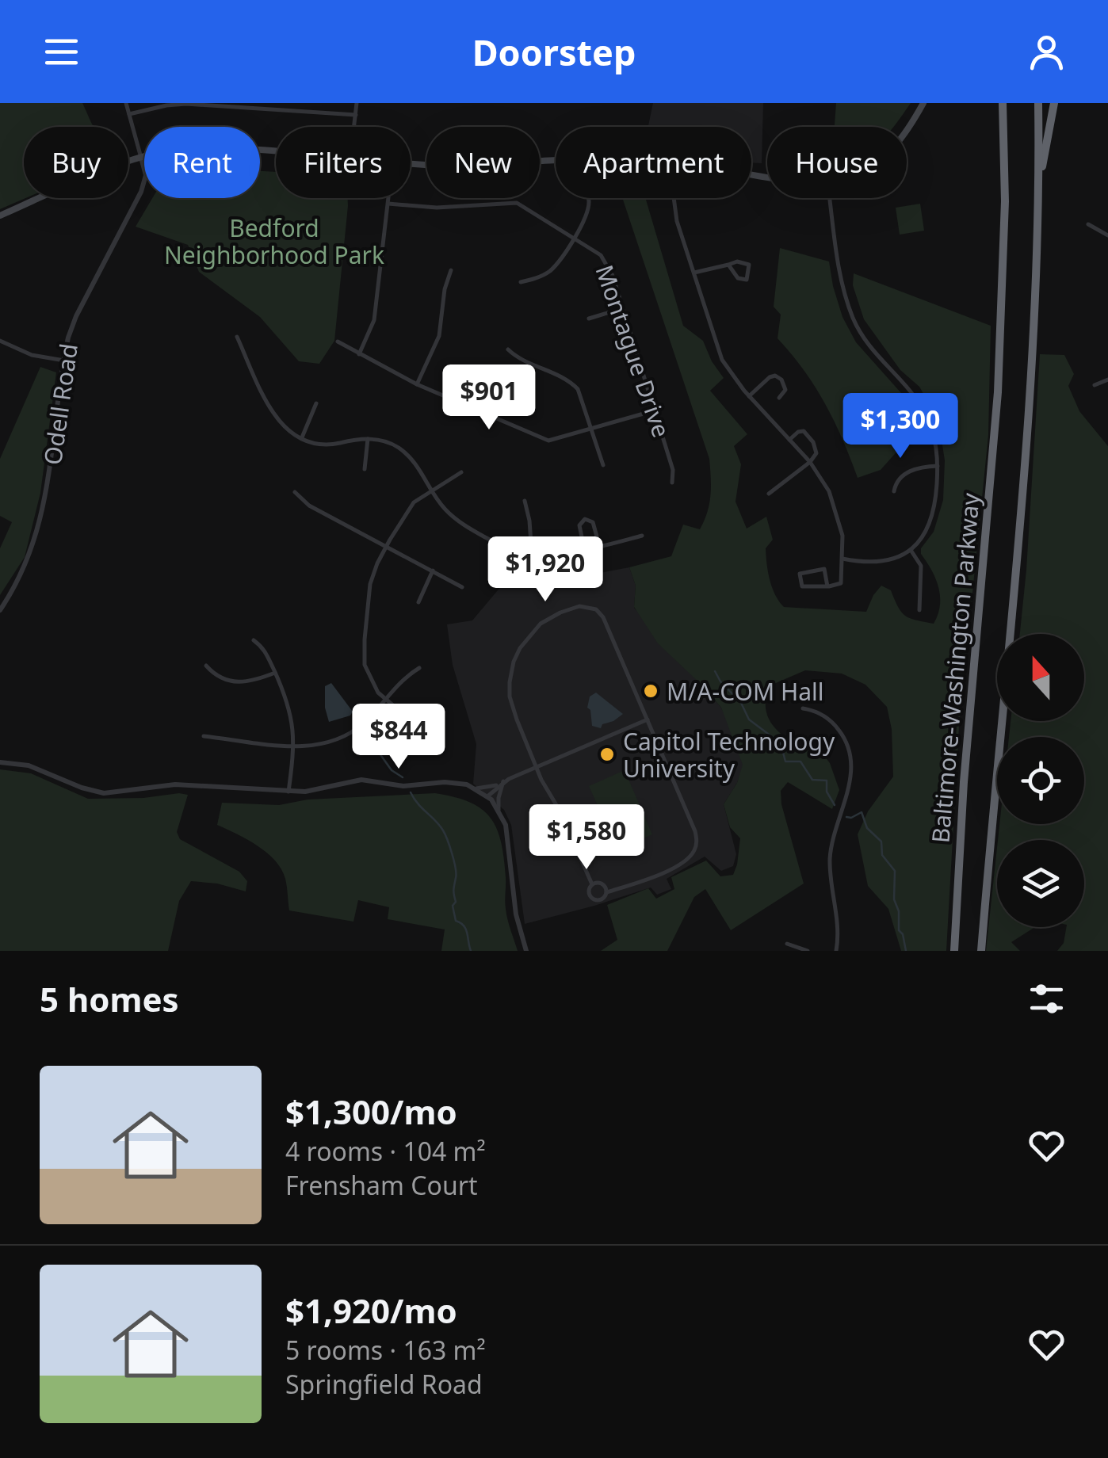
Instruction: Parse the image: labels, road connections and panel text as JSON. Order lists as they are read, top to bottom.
{
  "streets": {
    "highway": ["Baltimore-Washington Parkway"],
    "street": ["Montague Drive", "Odell Road"]
  },
  "parks": ["Bedford Neighborhood Park"],
  "places": ["M/A-COM Hall", "Capitol Technology University"],
  "north": "top",
  "page": {
    "header": "Doorstep",
    "chip": [
      "Buy",
      "Rent",
      "Filters",
      "New",
      "Apartment",
      "House"
    ],
    "price": [
      "$901",
      "$1,300",
      "$1,920",
      "$844",
      "$1,580"
    ],
    "heading": "5 homes",
    "list": [
      {
        "name": "$1,300/mo",
        "note": "4 rooms · 104 m² · Frensham Court"
      },
      {
        "name": "$1,920/mo",
        "note": "5 rooms · 163 m² · Springfield Road"
      }
    ]
  }
}
